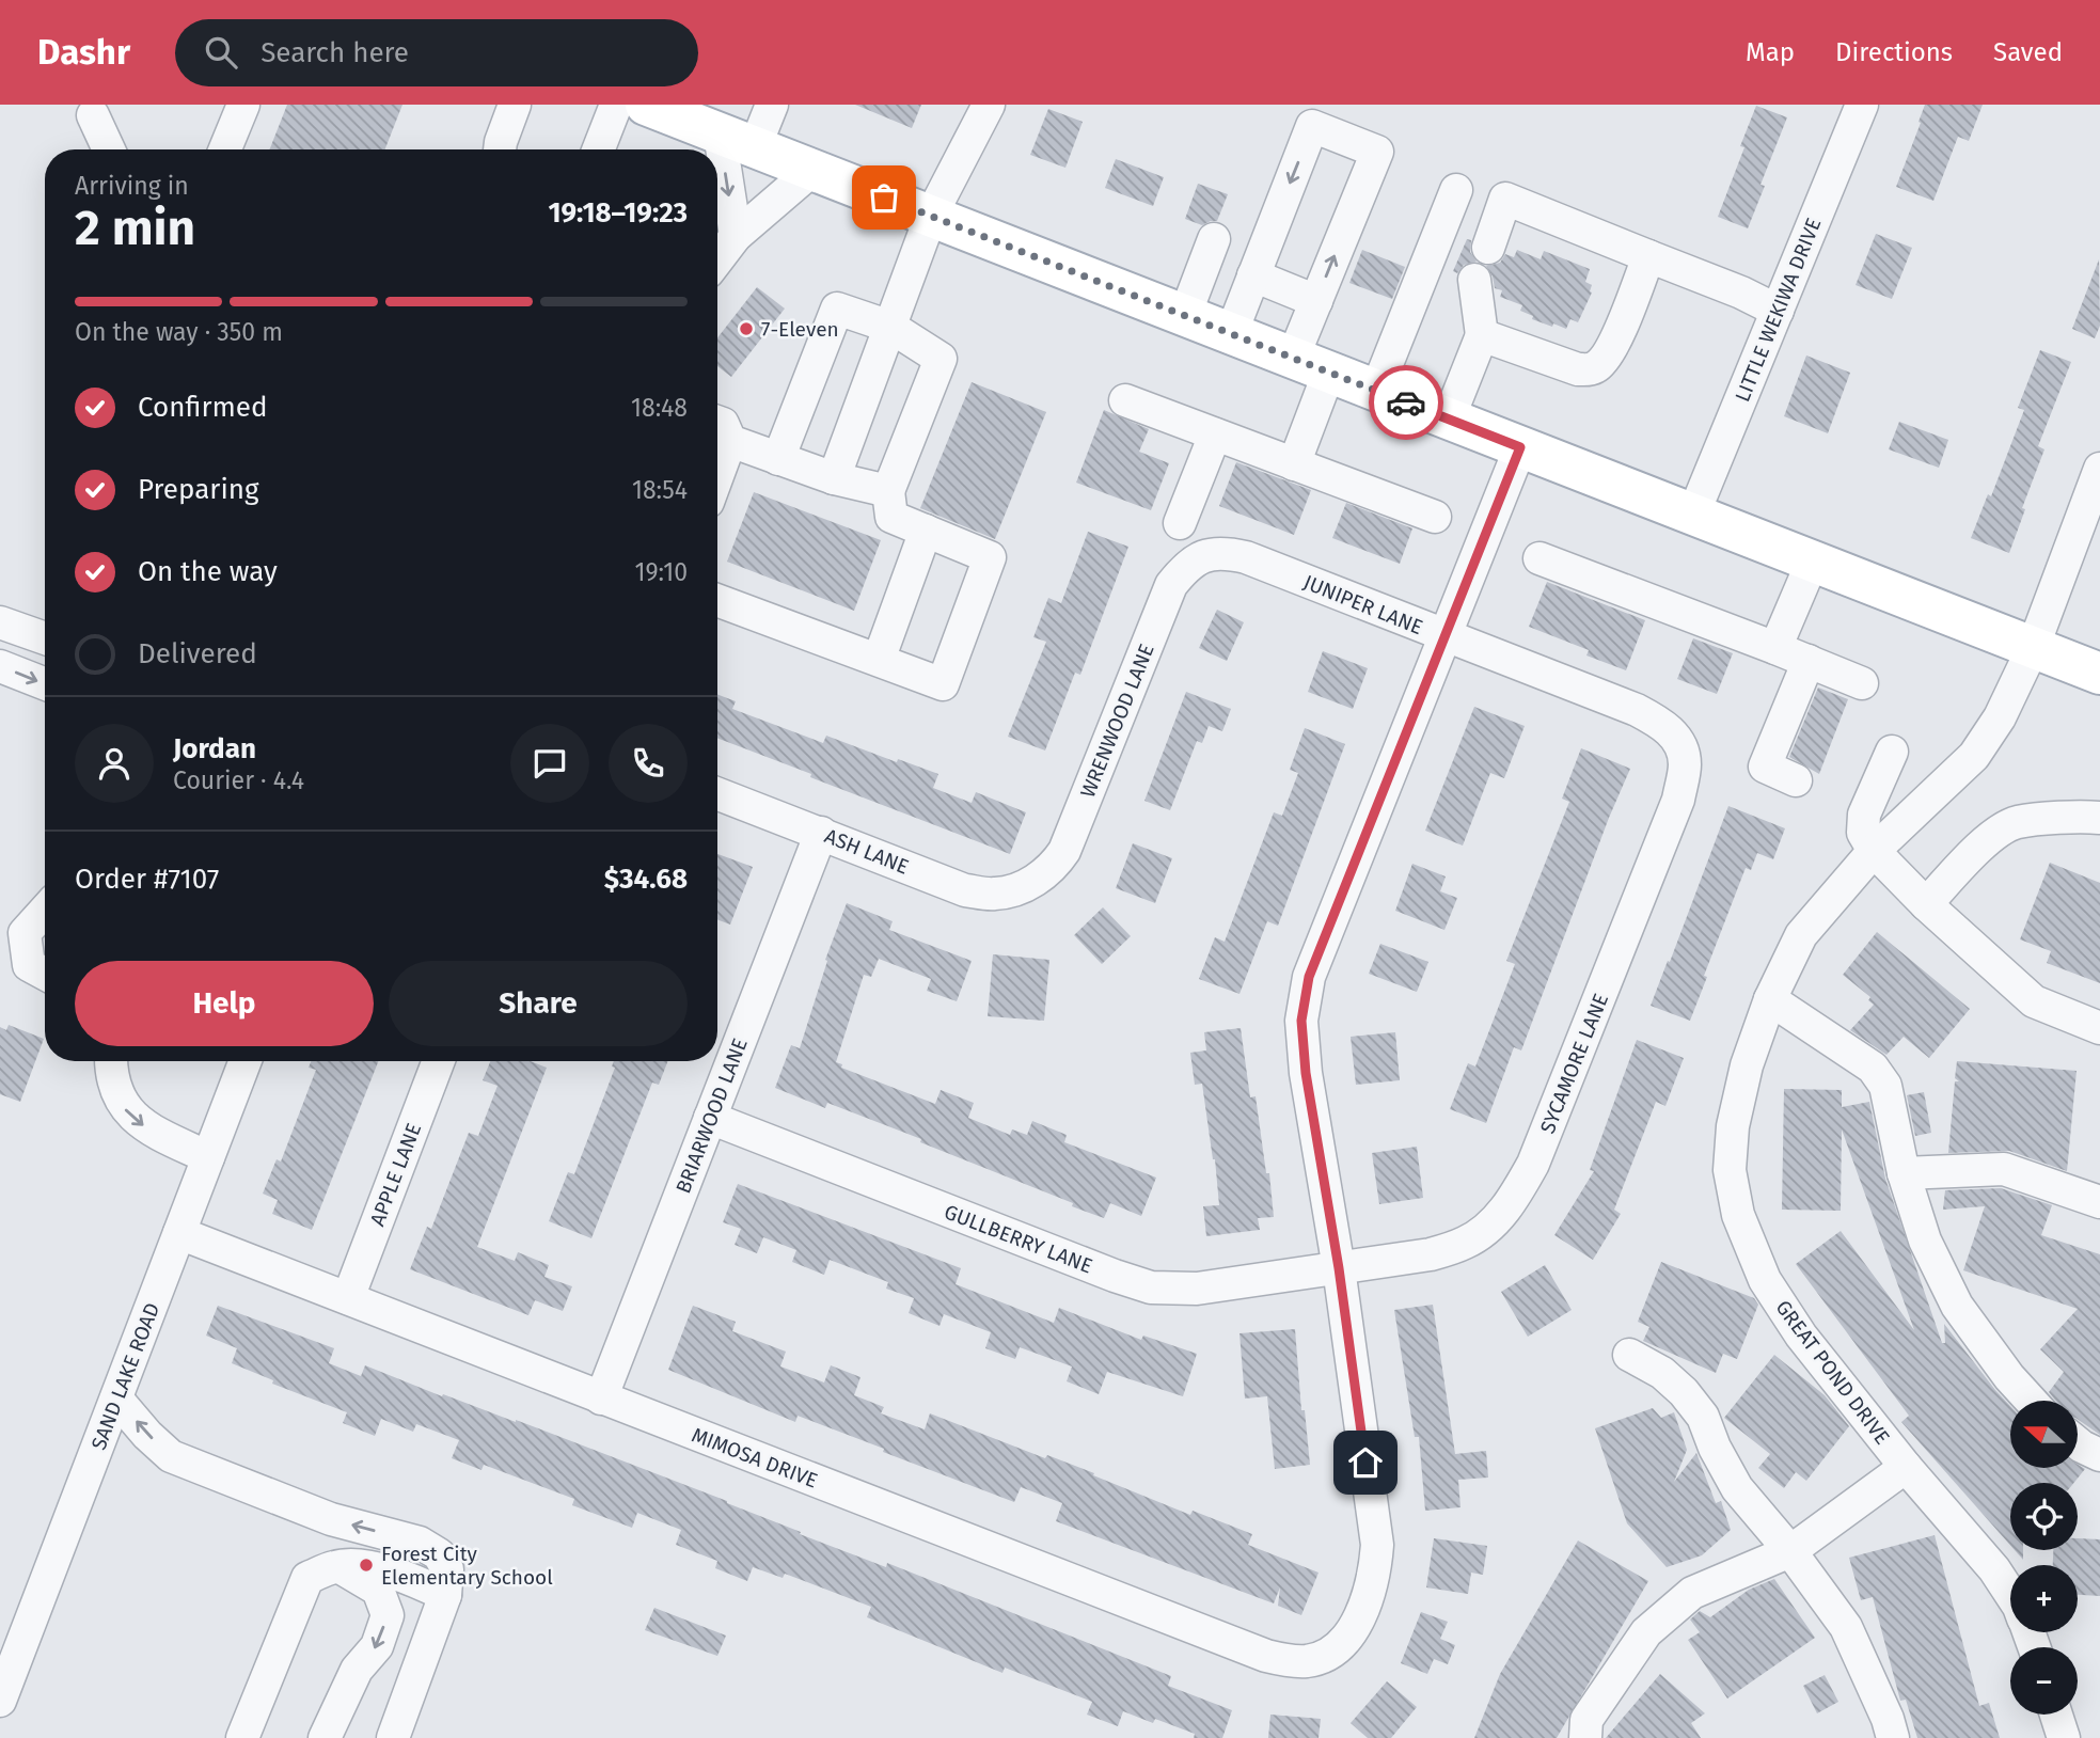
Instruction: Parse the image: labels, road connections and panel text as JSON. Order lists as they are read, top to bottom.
{
  "streets": {
    "street": [
      "LITTLE WEKIWA DRIVE",
      "JUNIPER LANE",
      "WRENWOOD LANE",
      "ASH LANE",
      "SYCAMORE LANE",
      "BRIARWOOD LANE",
      "APPLE LANE",
      "GULLBERRY LANE",
      "GREAT POND DRIVE",
      "SAND LAKE ROAD",
      "MIMOSA DRIVE"
    ]
  },
  "crossings": [
    ["JUNIPER LANE", "WRENWOOD LANE"],
    ["JUNIPER LANE", "SYCAMORE LANE"],
    ["WRENWOOD LANE", "ASH LANE"],
    ["ASH LANE", "BRIARWOOD LANE"],
    ["SYCAMORE LANE", "GULLBERRY LANE"],
    ["SYCAMORE LANE", "MIMOSA DRIVE"],
    ["BRIARWOOD LANE", "GULLBERRY LANE"],
    ["BRIARWOOD LANE", "MIMOSA DRIVE"],
    ["APPLE LANE", "MIMOSA DRIVE"],
    ["GULLBERRY LANE", "MIMOSA DRIVE"],
    ["SAND LAKE ROAD", "MIMOSA DRIVE"]
  ],
  "places": ["7-Eleven", "Forest City Elementary School"],
  "north": "left",
  "page": {
    "header": "Dashr",
    "search": "Search here",
    "nav": ["Map", "Directions", "Saved"],
    "heading": ["2 min", "Arriving in", "19:18–19:23"],
    "panel": [
      "Jordan",
      "Courier · 4.4",
      "Order #7107",
      "$34.68"
    ],
    "bar": "On the way · 350 m",
    "list": [
      ["Confirmed", "18:48"],
      ["Preparing", "18:54"],
      ["On the way", "19:10"],
      "Delivered"
    ],
    "buttons": ["Help", "Share"],
    "map_buttons": ["+", "−"]
  }
}
